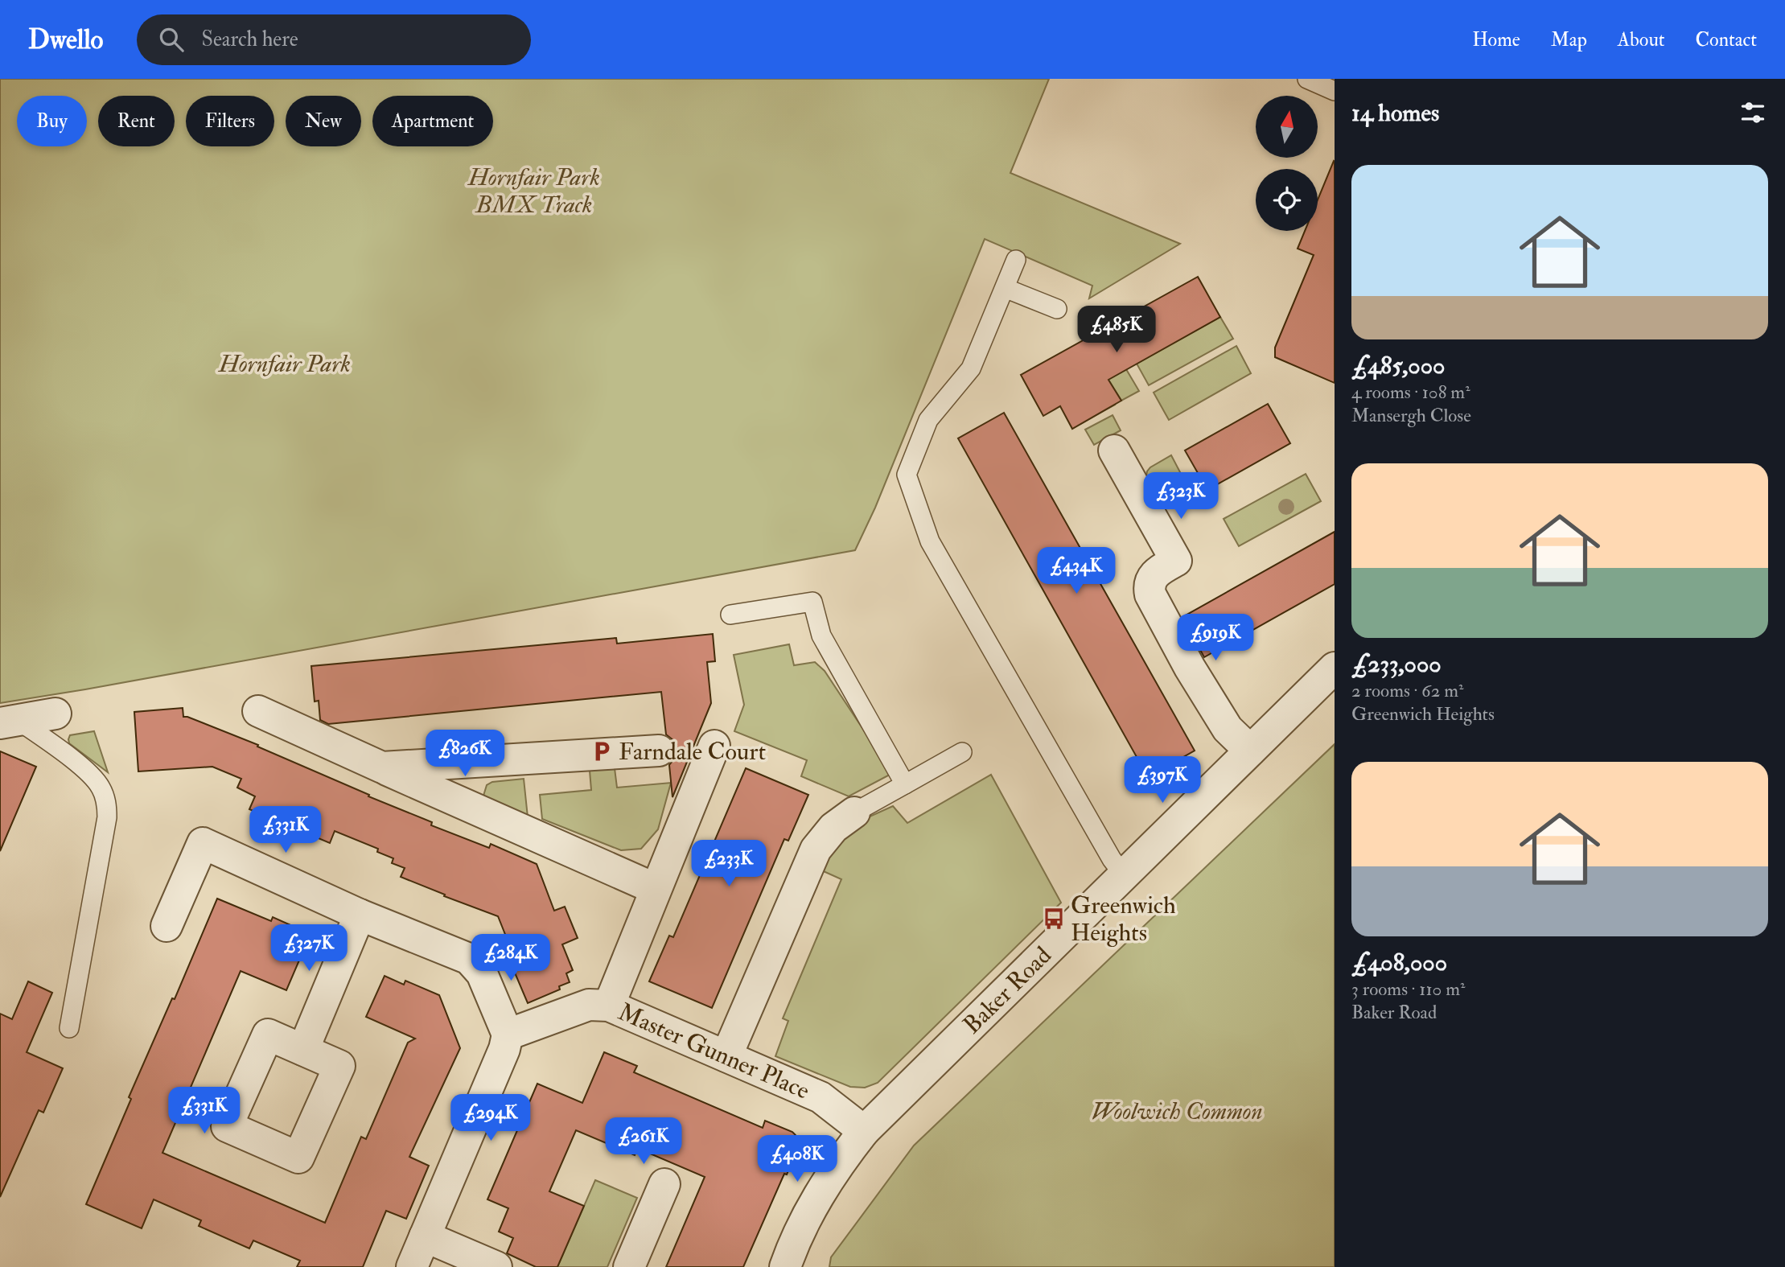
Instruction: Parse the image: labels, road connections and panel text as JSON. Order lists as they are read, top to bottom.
{
  "streets": {
    "street": ["Baker Road", "Master Gunner Place"]
  },
  "crossings": [
    ["Baker Road", "Master Gunner Place"]
  ],
  "parks": ["Hornfair Park BMX Track", "Hornfair Park", "Woolwich Common"],
  "places": {
    "parking": ["Farndale Court"],
    "bus stop": ["Greenwich Heights"]
  },
  "north": "top",
  "page": {
    "header": "Dwello",
    "search": "Search here",
    "nav": [
      "Home",
      "Map",
      "About",
      "Contact"
    ],
    "heading": "14 homes",
    "chip": [
      "Buy",
      "Rent",
      "Filters",
      "New",
      "Apartment"
    ],
    "list": [
      {
        "name": "£485,000",
        "note": "4 rooms · 108 m² · Mansergh Close"
      },
      {
        "name": "£233,000",
        "note": "2 rooms · 62 m² · Greenwich Heights"
      },
      {
        "name": "£408,000",
        "note": "3 rooms · 110 m² · Baker Road"
      }
    ],
    "price": [
      "£485K",
      "£323K",
      "£434K",
      "£919K",
      "£826K",
      "£397K",
      "£331K",
      "£233K",
      "£327K",
      "£284K",
      "£331K",
      "£294K",
      "£261K",
      "£408K"
    ]
  }
}
